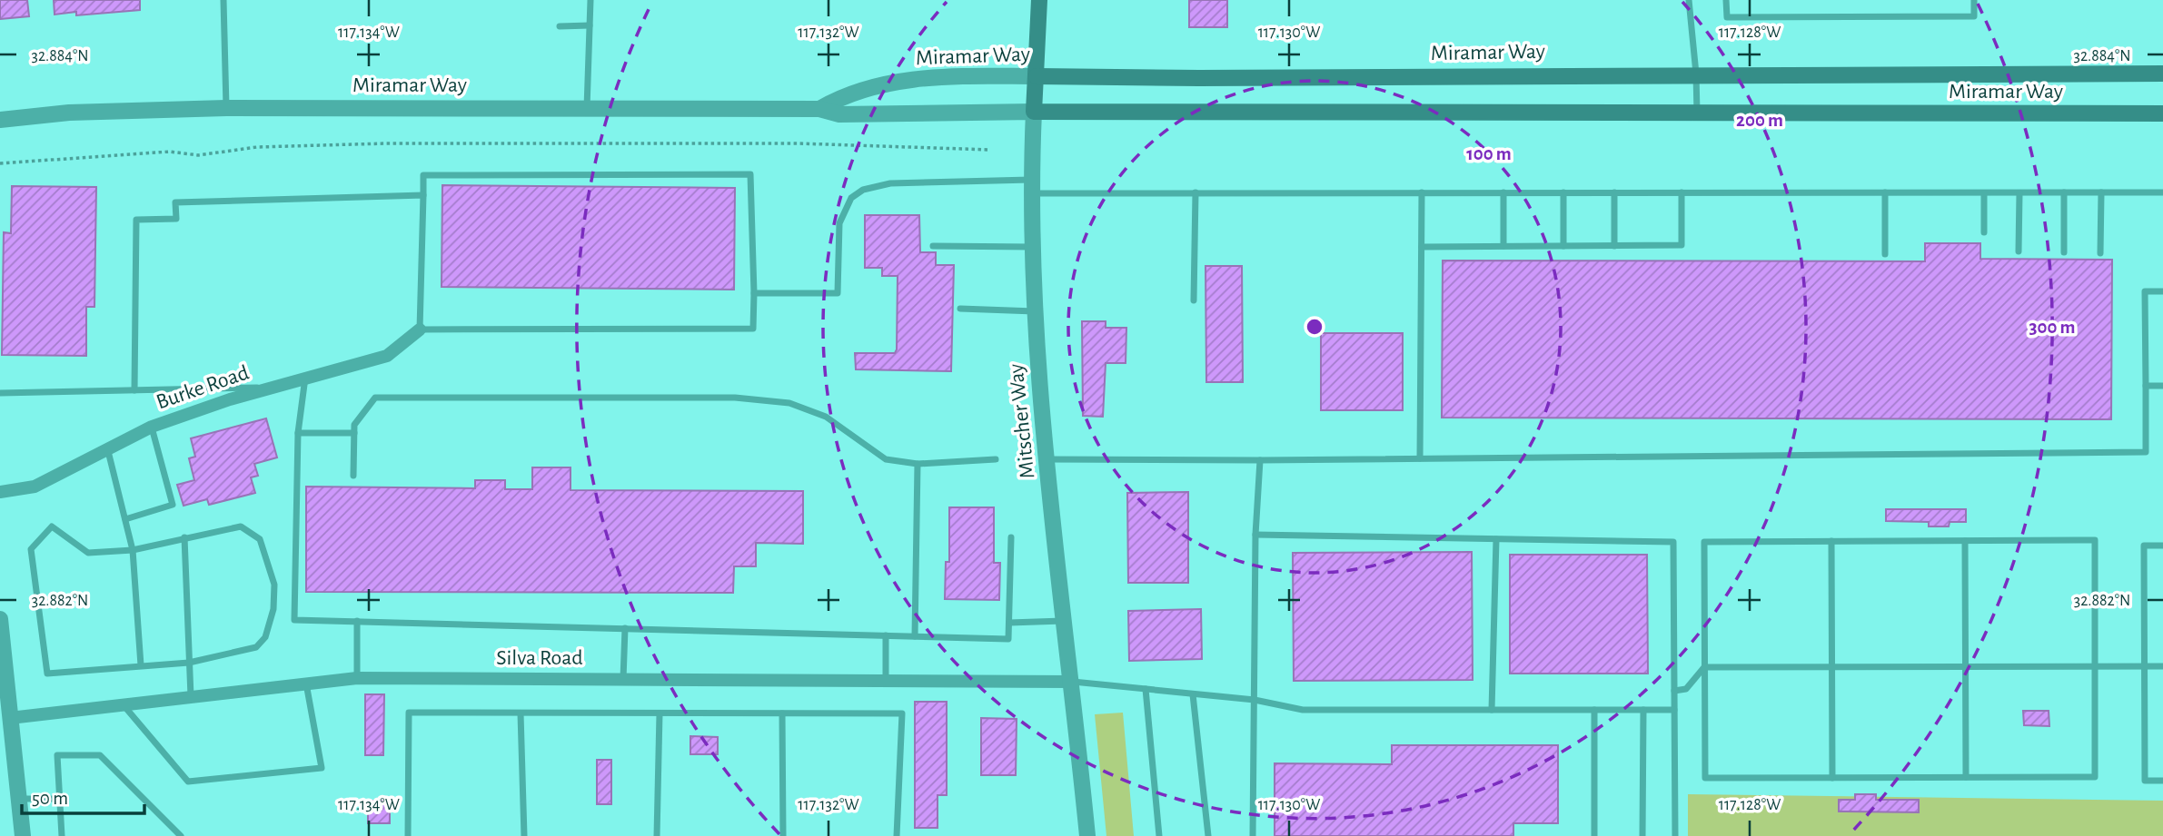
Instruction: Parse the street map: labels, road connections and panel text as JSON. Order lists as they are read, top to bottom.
{
  "streets": {
    "main road": ["Miramar Way", "Mitscher Way"],
    "street": ["Burke Road", "Silva Road"]
  },
  "crossings": [
    ["Miramar Way", "Mitscher Way"],
    ["Mitscher Way", "Silva Road"]
  ],
  "scale_bar": "50 m",
  "coordinates": [
    "117.134°W",
    "117.132°W",
    "117.130°W",
    "117.128°W",
    "32.884°N",
    "32.882°N"
  ],
  "rings": ["200 m", "100 m", "300 m"]
}
